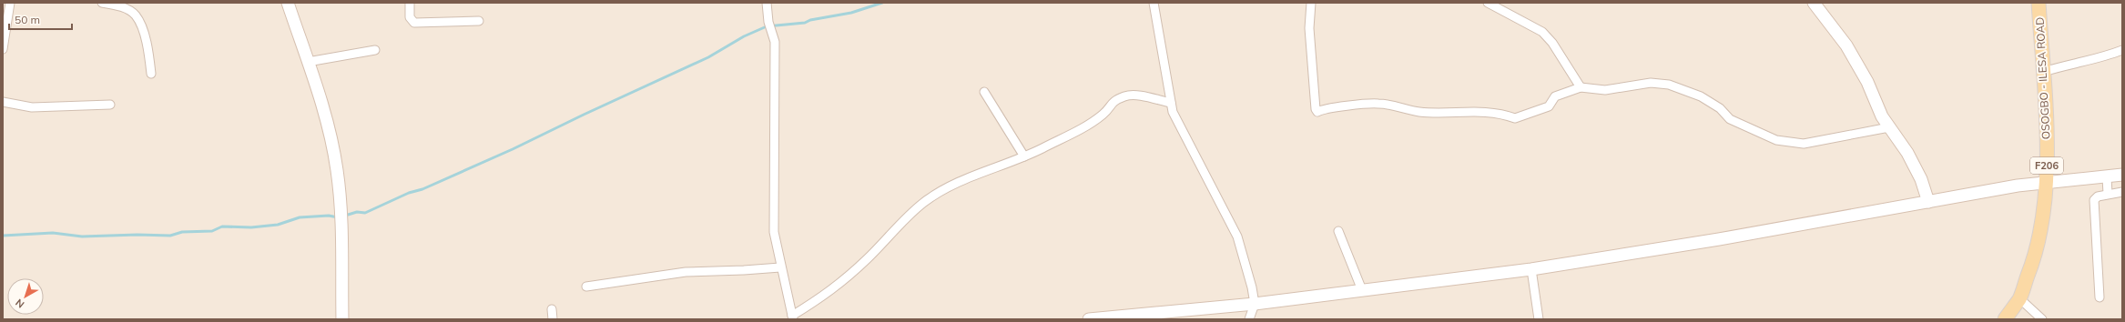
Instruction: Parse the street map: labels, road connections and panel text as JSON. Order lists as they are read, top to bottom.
{
  "streets": {
    "main road": ["OSOGBO - ILESA ROAD", "F206"]
  },
  "scale_bar": "50 m",
  "north": "bottom left"
}
